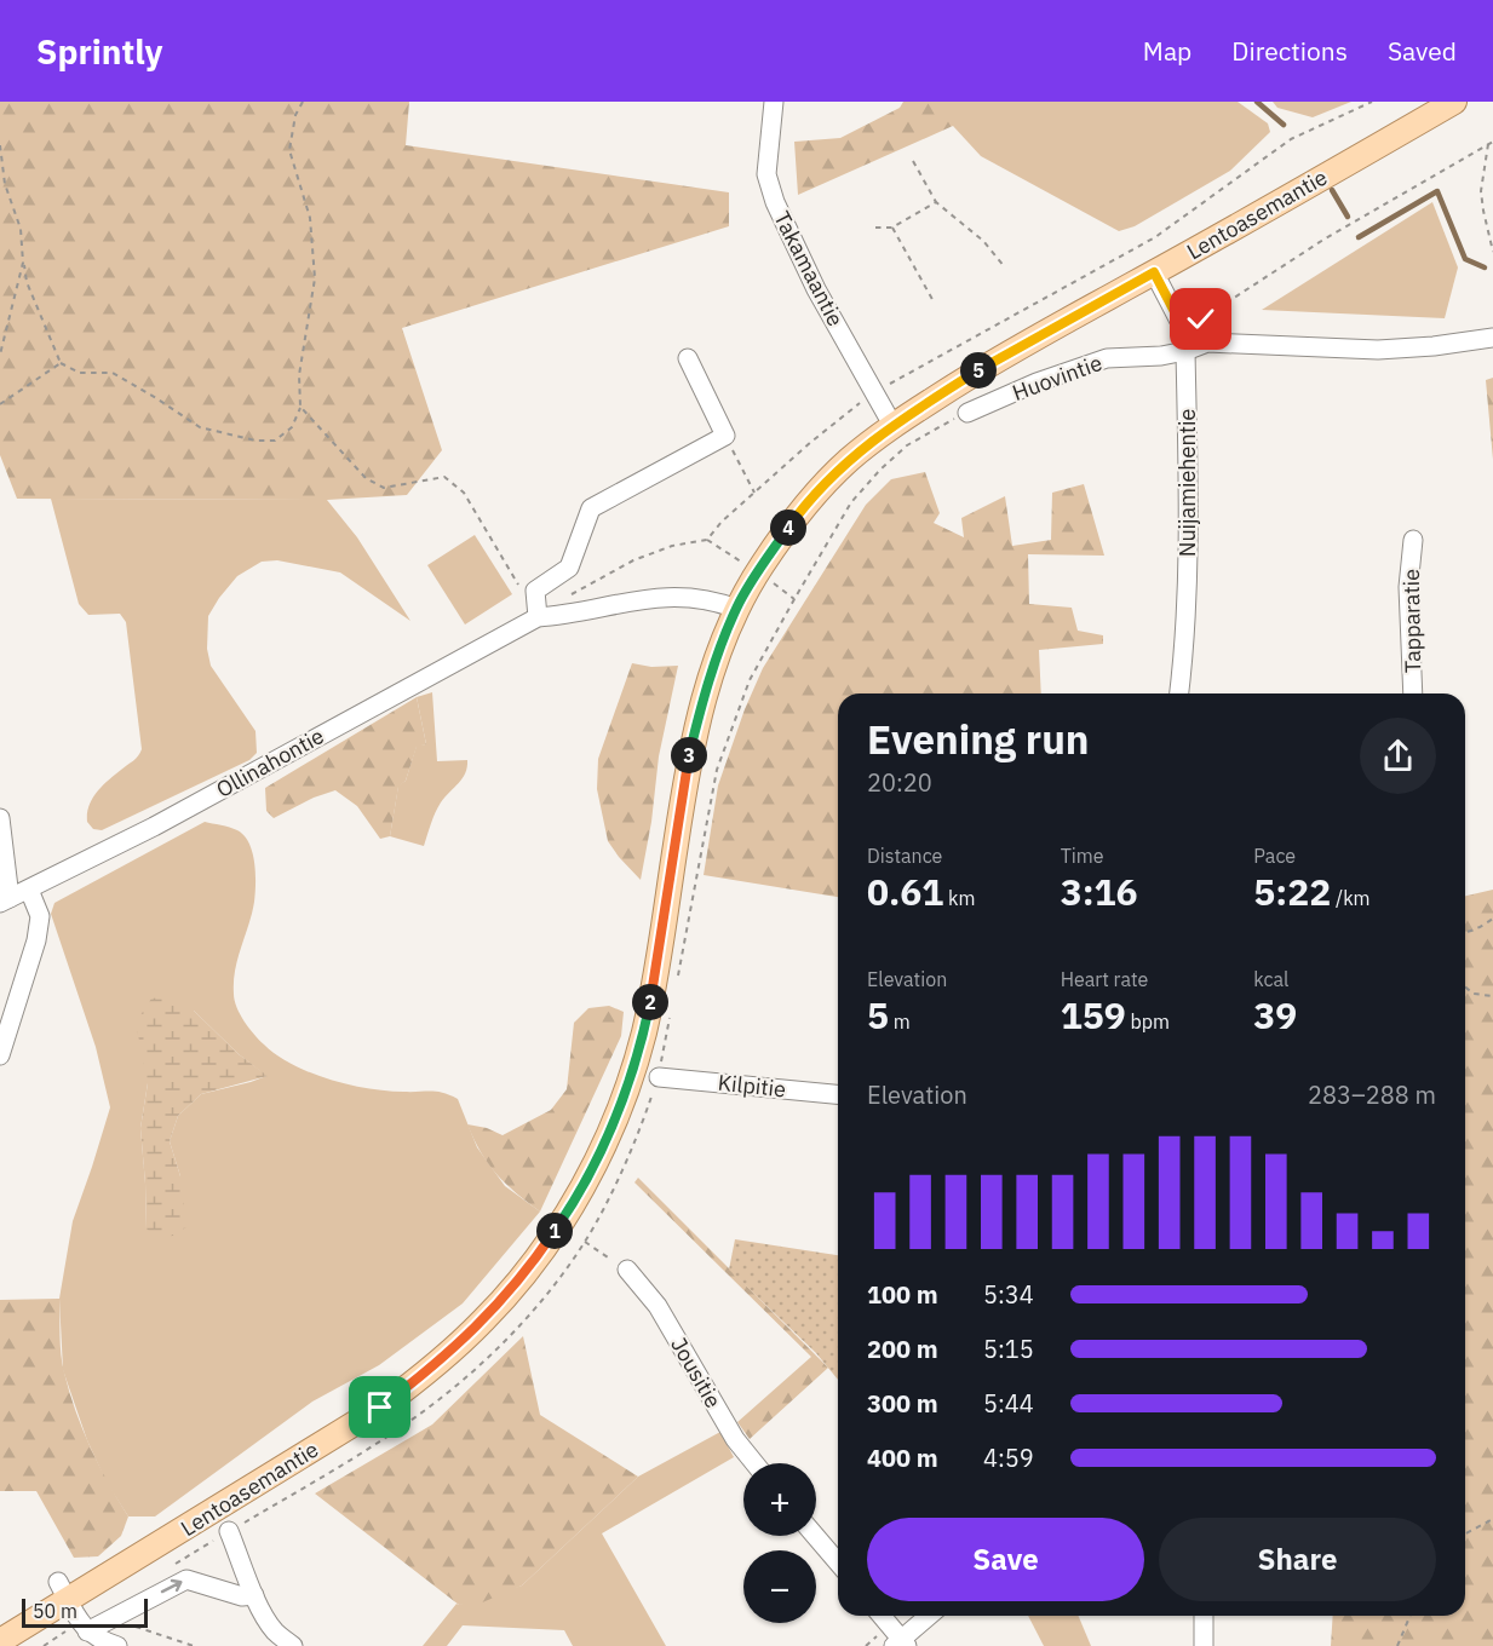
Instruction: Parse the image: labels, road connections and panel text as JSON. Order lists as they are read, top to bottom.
{
  "streets": {
    "main road": ["Lentoasemantie"],
    "street": [
      "Takamaantie",
      "Huovintie",
      "Nuijamiehentie",
      "Tapparatie",
      "Ollinahontie",
      "Kilpitie",
      "Jousitie"
    ]
  },
  "crossings": [
    ["Lentoasemantie", "Takamaantie"],
    ["Lentoasemantie", "Nuijamiehentie"],
    ["Huovintie", "Nuijamiehentie"]
  ],
  "scale_bar": "50 m",
  "page": {
    "header": "Sprintly",
    "nav": ["Map", "Directions", "Saved"],
    "pins": [
      "5",
      "4",
      "3",
      "2",
      "1"
    ],
    "heading": ["Evening run", "20:20"],
    "stats": [
      ["Distance", "0.61 km"],
      ["Time", "3:16"],
      ["Pace", "5:22 /km"],
      ["Elevation", "5 m"],
      ["Heart rate", "159 bpm"],
      ["kcal", "39"]
    ],
    "chart": ["Elevation", "283–288 m"],
    "list": [
      {
        "name": "100 m",
        "note": "5:34"
      },
      {
        "name": "200 m",
        "note": "5:15"
      },
      {
        "name": "300 m",
        "note": "5:44"
      },
      {
        "name": "400 m",
        "note": "4:59"
      }
    ],
    "map_buttons": ["+", "−"],
    "buttons": ["Save", "Share"],
    "scale": "50 m"
  }
}
